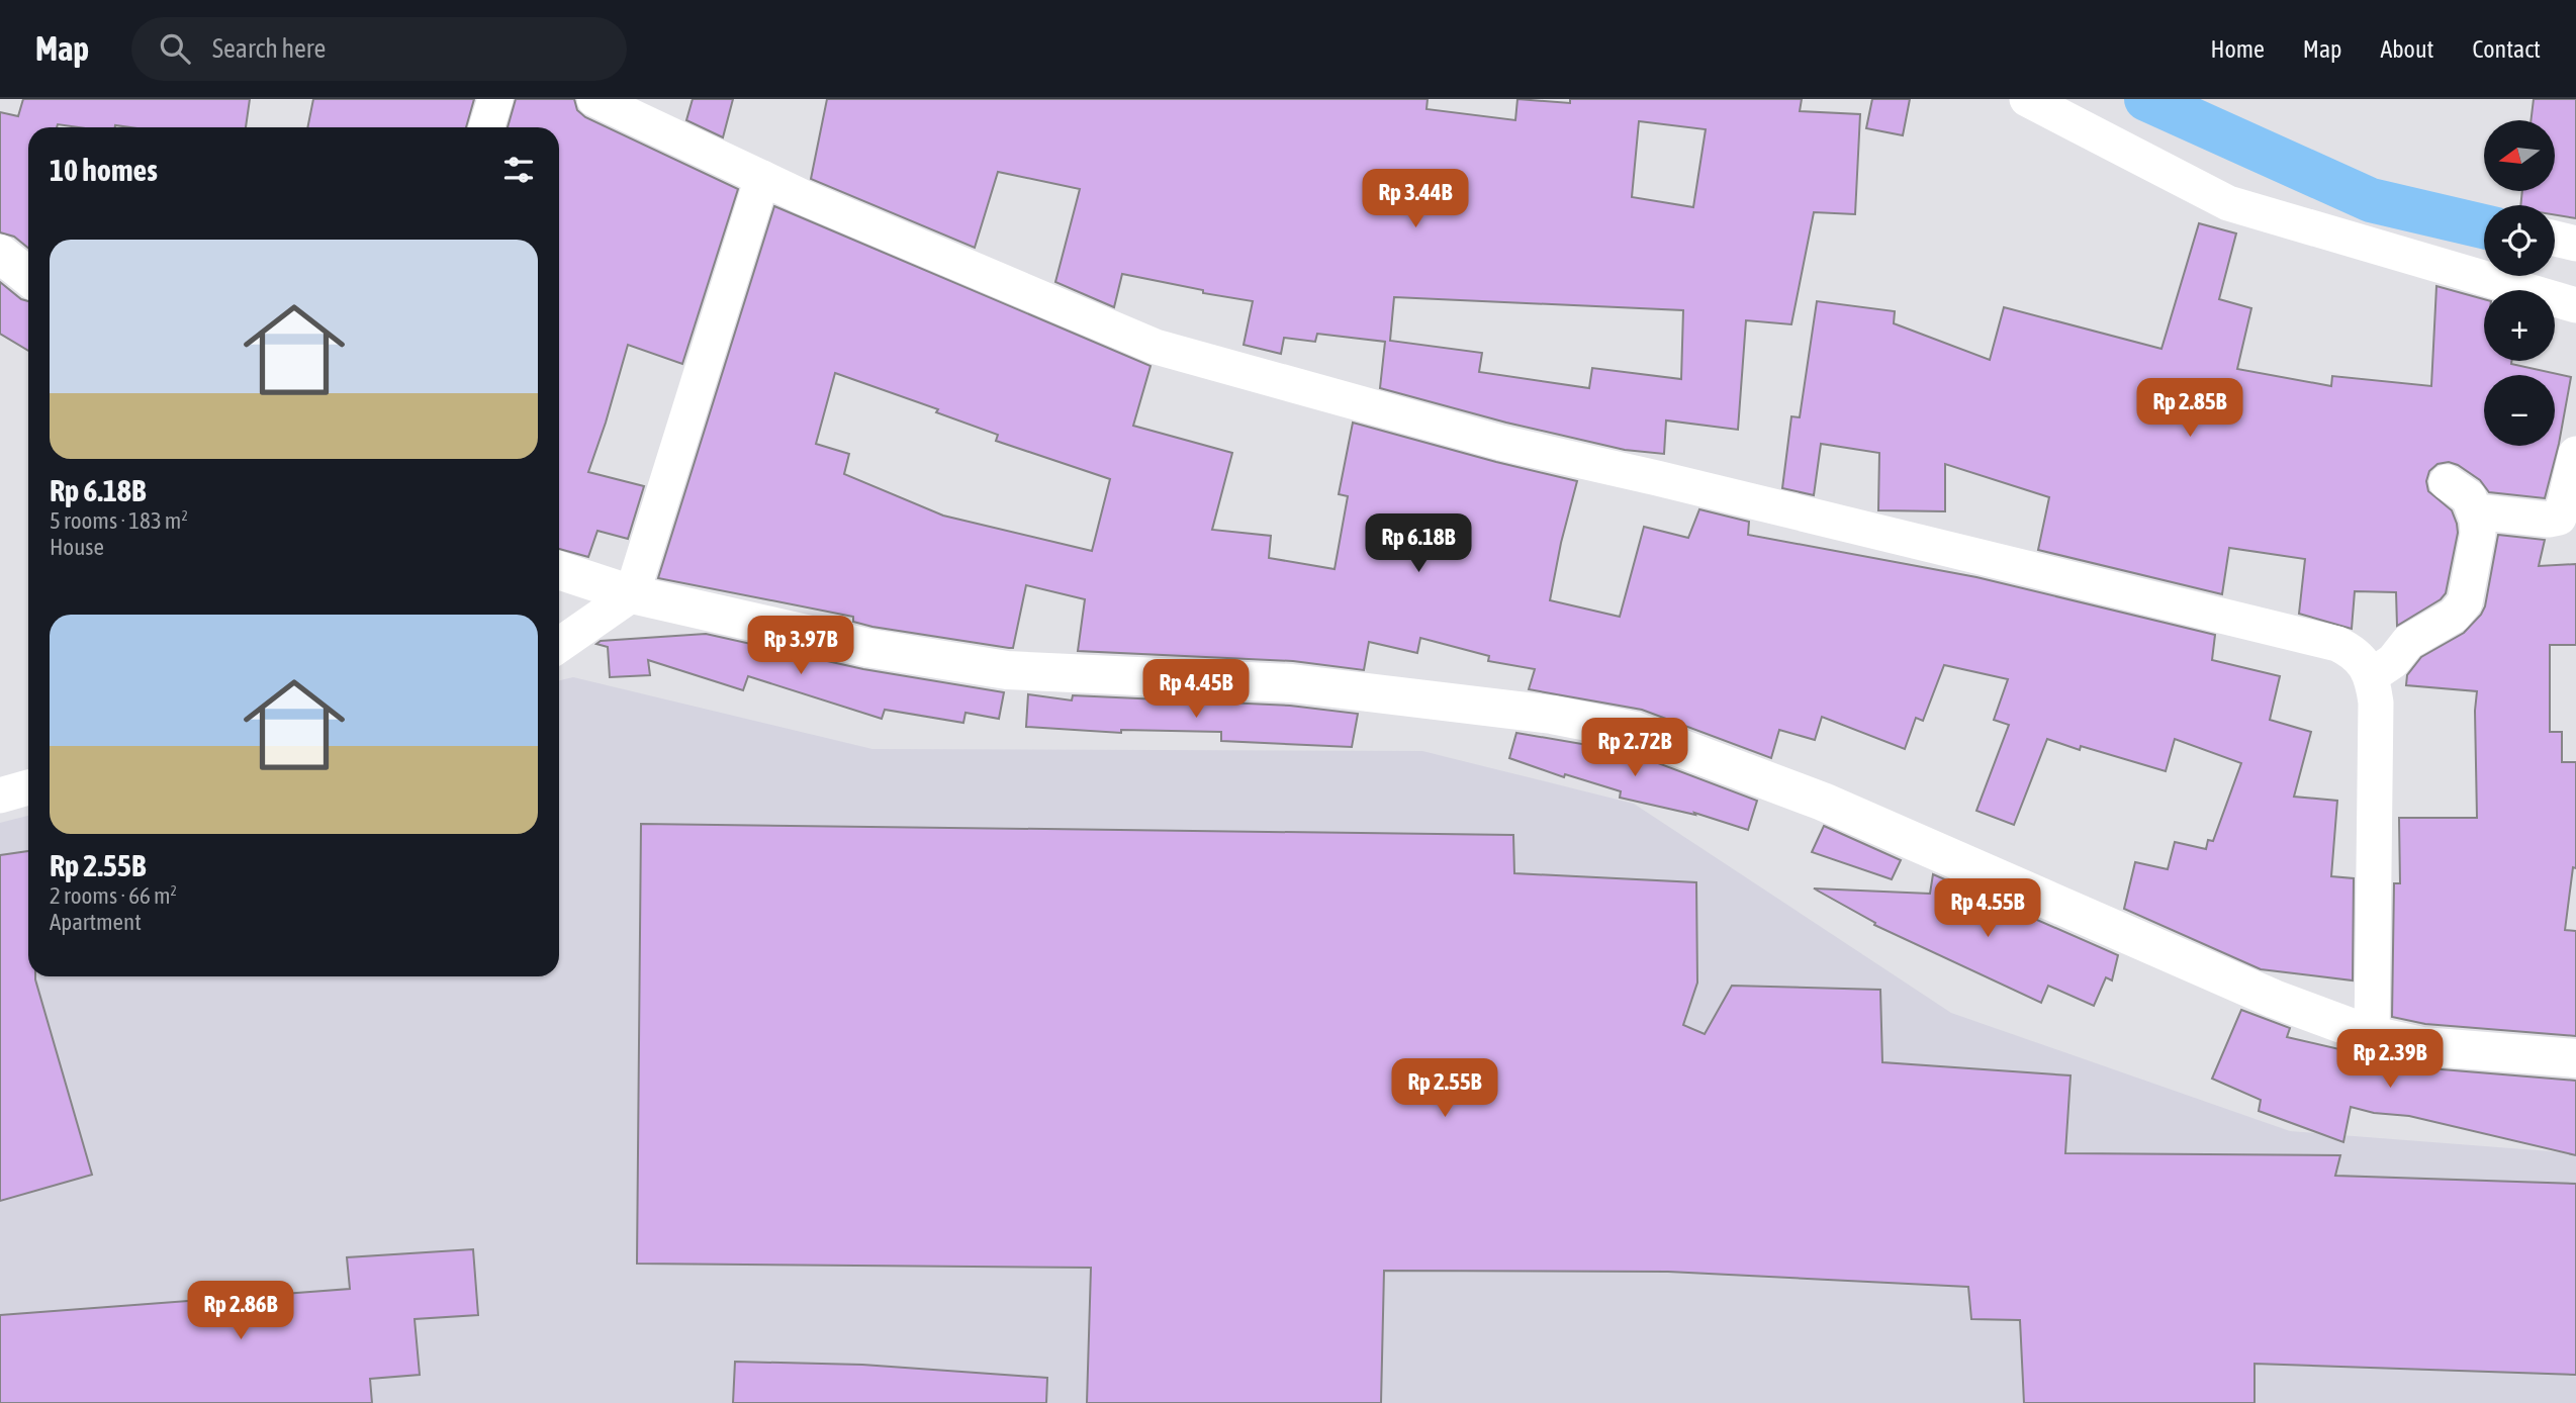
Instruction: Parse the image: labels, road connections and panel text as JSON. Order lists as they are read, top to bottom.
{
  "north": "left",
  "page": {
    "header": "Map",
    "search": "Search here",
    "nav": [
      "Home",
      "Map",
      "About",
      "Contact"
    ],
    "map_buttons": ["+", "−"],
    "heading": "10 homes",
    "price": [
      "Rp 3.44B",
      "Rp 2.85B",
      "Rp 6.18B",
      "Rp 3.97B",
      "Rp 4.45B",
      "Rp 2.72B",
      "Rp 4.55B",
      "Rp 2.39B",
      "Rp 2.55B",
      "Rp 2.86B"
    ],
    "list": [
      {
        "name": "Rp 6.18B",
        "note": "5 rooms · 183 m² · House"
      },
      {
        "name": "Rp 2.55B",
        "note": "2 rooms · 66 m² · Apartment"
      }
    ]
  }
}
